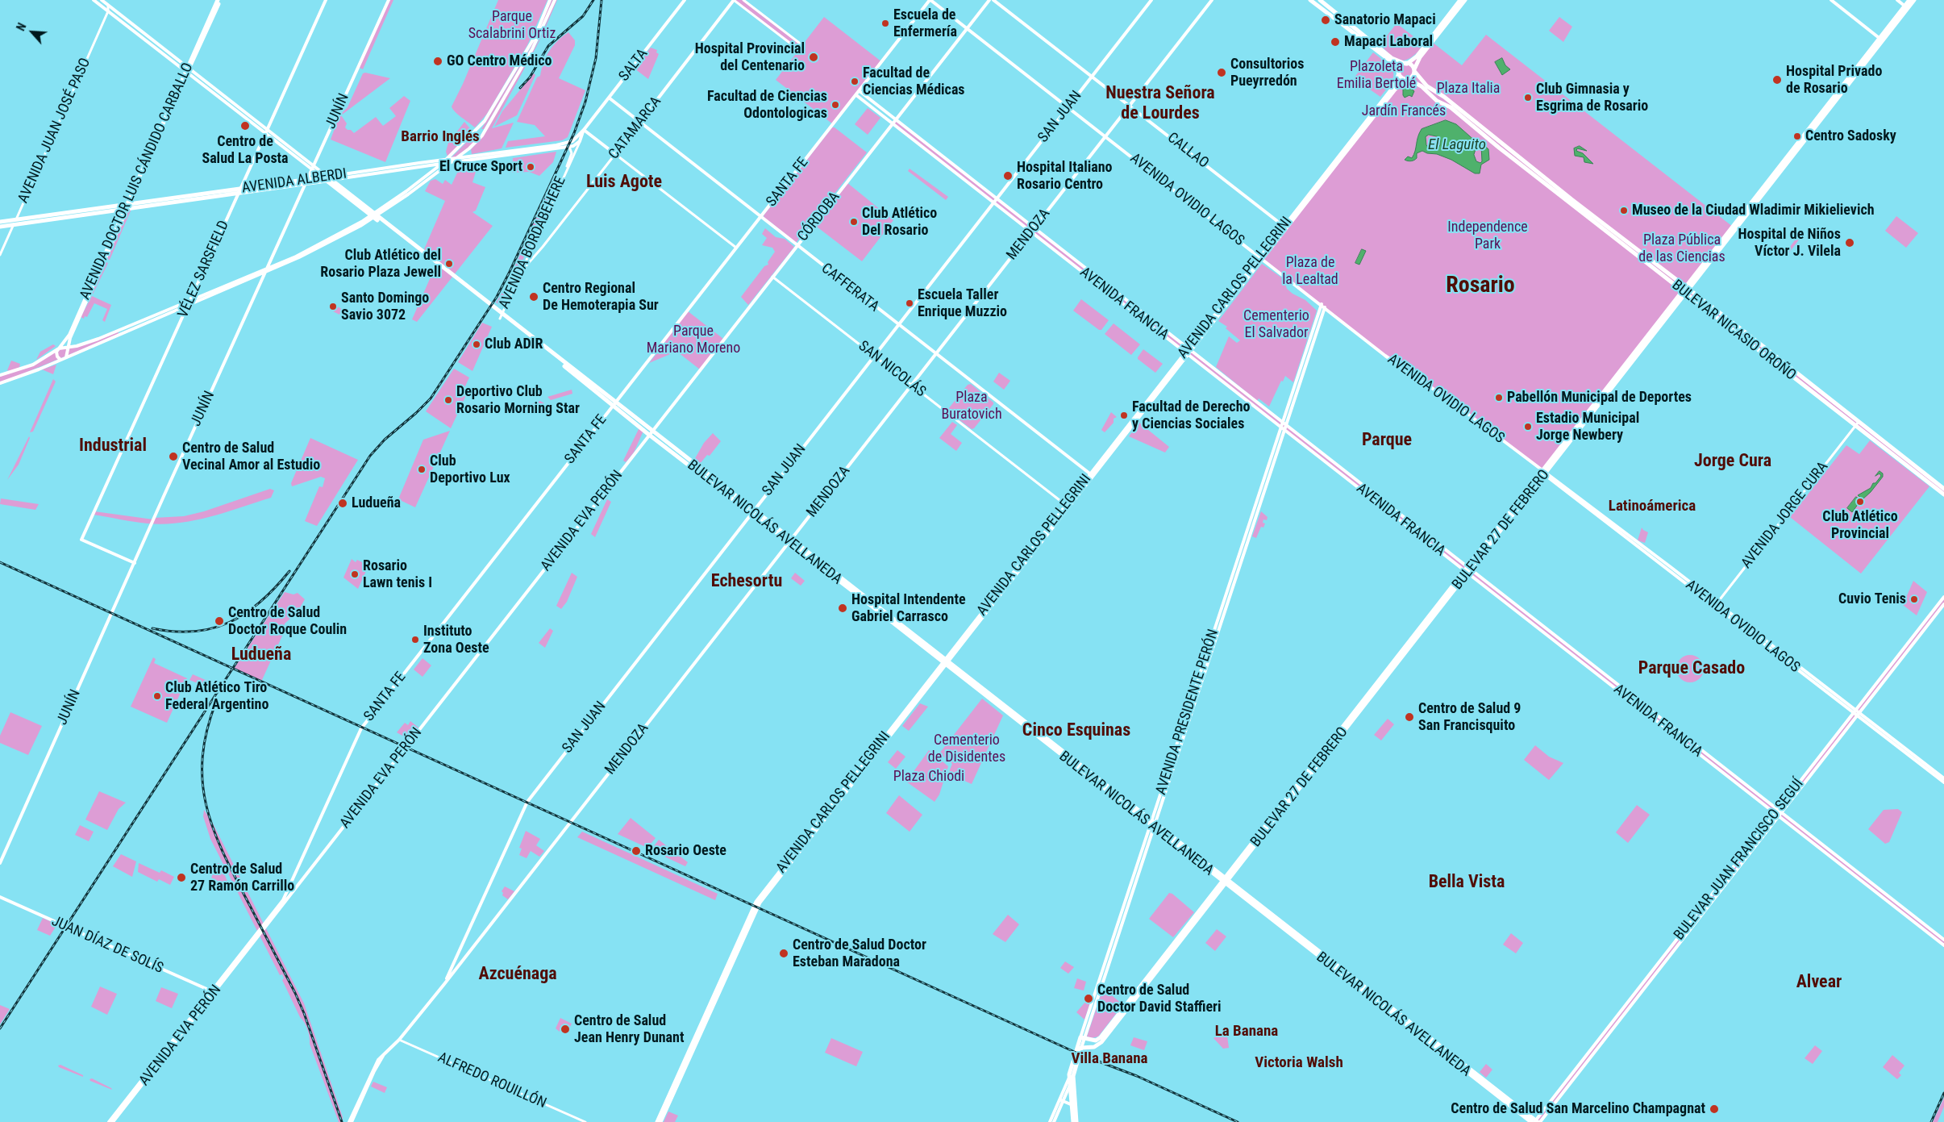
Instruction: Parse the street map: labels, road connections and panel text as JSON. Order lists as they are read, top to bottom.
{
  "streets": {
    "main road": [
      "SALTA",
      "JUNÍN",
      "SAN JUAN",
      "CATAMARCA",
      "CALLAO",
      "AVENIDA DOCTOR LUIS CÁNDIDO CARBALLO",
      "AVENIDA ALBERDI",
      "SANTA FE",
      "AVENIDA OVIDIO LAGOS",
      "CÓRDOBA",
      "MENDOZA",
      "AVENIDA BORDABEHERE",
      "VÉLEZ SARSFIELD",
      "CAFFERATA",
      "AVENIDA CARLOS PELLEGRINI",
      "AVENIDA FRANCIA",
      "BULEVAR NICASIO OROÑO",
      "AVENIDA EVA PERÓN",
      "BULEVAR NICOLÁS AVELLANEDA",
      "BULEVAR 27 DE FEBRERO",
      "AVENIDA PRESIDENTE PERÓN",
      "BULEVAR JUAN FRANCISCO SEGUÍ",
      "JUAN DÍAZ DE SOLÍS"
    ],
    "street": [
      "AVENIDA JUAN JOSÉ PASO",
      "SAN NICOLÁS",
      "AVENIDA JORGE CURA",
      "ALFREDO ROUILLÓN"
    ]
  },
  "crossings": [
    ["SALTA", "AVENIDA ALBERDI"],
    ["SALTA", "AVENIDA BORDABEHERE"],
    ["SALTA", "CAFFERATA"],
    ["JUNÍN", "AVENIDA ALBERDI"],
    ["JUNÍN", "VÉLEZ SARSFIELD"],
    ["SAN JUAN", "CALLAO"],
    ["SAN JUAN", "AVENIDA OVIDIO LAGOS"],
    ["SAN JUAN", "MENDOZA"],
    ["SAN JUAN", "CAFFERATA"],
    ["SAN JUAN", "AVENIDA FRANCIA"],
    ["SAN JUAN", "SAN NICOLÁS"],
    ["SAN JUAN", "BULEVAR NICOLÁS AVELLANEDA"],
    ["CATAMARCA", "AVENIDA BORDABEHERE"],
    ["CATAMARCA", "CAFFERATA"],
    ["AVENIDA JUAN JOSÉ PASO", "AVENIDA ALBERDI"],
    ["CALLAO", "MENDOZA"],
    ["CALLAO", "AVENIDA CARLOS PELLEGRINI"],
    ["AVENIDA DOCTOR LUIS CÁNDIDO CARBALLO", "AVENIDA ALBERDI"],
    ["AVENIDA ALBERDI", "AVENIDA BORDABEHERE"],
    ["AVENIDA ALBERDI", "VÉLEZ SARSFIELD"],
    ["SANTA FE", "AVENIDA OVIDIO LAGOS"],
    ["SANTA FE", "CAFFERATA"],
    ["SANTA FE", "AVENIDA FRANCIA"],
    ["SANTA FE", "AVENIDA EVA PERÓN"],
    ["SANTA FE", "BULEVAR NICOLÁS AVELLANEDA"],
    ["AVENIDA OVIDIO LAGOS", "CÓRDOBA"],
    ["AVENIDA OVIDIO LAGOS", "MENDOZA"],
    ["AVENIDA OVIDIO LAGOS", "AVENIDA CARLOS PELLEGRINI"],
    ["AVENIDA OVIDIO LAGOS", "AVENIDA JORGE CURA"],
    ["AVENIDA OVIDIO LAGOS", "BULEVAR 27 DE FEBRERO"],
    ["AVENIDA OVIDIO LAGOS", "AVENIDA PRESIDENTE PERÓN"],
    ["AVENIDA OVIDIO LAGOS", "BULEVAR JUAN FRANCISCO SEGUÍ"],
    ["CÓRDOBA", "CAFFERATA"],
    ["CÓRDOBA", "AVENIDA FRANCIA"],
    ["CÓRDOBA", "SAN NICOLÁS"],
    ["CÓRDOBA", "AVENIDA EVA PERÓN"],
    ["CÓRDOBA", "BULEVAR NICOLÁS AVELLANEDA"],
    ["MENDOZA", "CAFFERATA"],
    ["MENDOZA", "AVENIDA FRANCIA"],
    ["MENDOZA", "SAN NICOLÁS"],
    ["MENDOZA", "BULEVAR NICOLÁS AVELLANEDA"],
    ["CAFFERATA", "AVENIDA CARLOS PELLEGRINI"],
    ["AVENIDA CARLOS PELLEGRINI", "AVENIDA FRANCIA"],
    ["AVENIDA CARLOS PELLEGRINI", "BULEVAR NICASIO OROÑO"],
    ["AVENIDA CARLOS PELLEGRINI", "SAN NICOLÁS"],
    ["AVENIDA CARLOS PELLEGRINI", "BULEVAR NICOLÁS AVELLANEDA"],
    ["AVENIDA FRANCIA", "BULEVAR 27 DE FEBRERO"],
    ["AVENIDA FRANCIA", "AVENIDA PRESIDENTE PERÓN"],
    ["AVENIDA FRANCIA", "BULEVAR JUAN FRANCISCO SEGUÍ"],
    ["BULEVAR NICASIO OROÑO", "AVENIDA JORGE CURA"],
    ["BULEVAR NICASIO OROÑO", "BULEVAR 27 DE FEBRERO"],
    ["AVENIDA EVA PERÓN", "BULEVAR NICOLÁS AVELLANEDA"],
    ["AVENIDA EVA PERÓN", "JUAN DÍAZ DE SOLÍS"],
    ["BULEVAR NICOLÁS AVELLANEDA", "BULEVAR 27 DE FEBRERO"],
    ["BULEVAR NICOLÁS AVELLANEDA", "AVENIDA PRESIDENTE PERÓN"],
    ["BULEVAR NICOLÁS AVELLANEDA", "BULEVAR JUAN FRANCISCO SEGUÍ"],
    ["BULEVAR 27 DE FEBRERO", "AVENIDA PRESIDENTE PERÓN"]
  ],
  "districts": [
    "Nuestra Señora de Lourdes",
    "Barrio Inglés",
    "Luis Agote",
    "Rosario",
    "Parque",
    "Industrial",
    "Jorge Cura",
    "Latinoámerica",
    "Echesortu",
    "Ludueña",
    "Parque Casado",
    "Cinco Esquinas",
    "Bella Vista",
    "Azcuénaga",
    "Alvear",
    "La Banana",
    "Villa Banana",
    "Victoria Walsh"
  ],
  "water": ["El Laguito"],
  "parks": [
    "Parque Scalabrini Ortiz",
    "Plazoleta Emilia Bertolé",
    "Plaza Italia",
    "Jardín Francés",
    "Independence Park",
    "Plaza Pública de las Ciencias",
    "Plaza de la Lealtad",
    "Cementerio El Salvador",
    "Parque Mariano Moreno",
    "Plaza Buratovich",
    "Cementerio de Disidentes",
    "Plaza Chiodi"
  ],
  "places": [
    "Sanatorio Mapaci",
    "Escuela de Enfermería",
    "Mapaci Laboral",
    "Hospital Provincial del Centenario",
    "GO Centro Médico",
    "Consultorios Pueyrredón",
    "Hospital Privado de Rosario",
    "Facultad de Ciencias Médicas",
    "Club Gimnasia y Esgrima de Rosario",
    "Facultad de Ciencias Odontologicas",
    "Centro de Salud La Posta",
    "Centro Sadosky",
    "El Cruce Sport",
    "Hospital Italiano Rosario Centro",
    "Museo de la Ciudad Wladimir Mikielievich",
    "Club Atlético Del Rosario",
    "Hospital de Niños Víctor J. Vilela",
    "Club Atlético del Rosario Plaza Jewell",
    "Centro Regional De Hemoterapia Sur",
    "Escuela Taller Enrique Muzzio",
    "Santo Domingo Savio 3072",
    "Club ADIR",
    "Pabellón Municipal de Deportes",
    "Deportivo Club Rosario Morning Star",
    "Facultad de Derecho y Ciencias Sociales",
    "Estadio Municipal Jorge Newbery",
    "Centro de Salud Vecinal Amor al Estudio",
    "Club Deportivo Lux",
    "Club Atlético Provincial",
    "Ludueña",
    "Rosario Lawn tenis I",
    "Cuvio Tenis",
    "Hospital Intendente Gabriel Carrasco",
    "Centro de Salud Doctor Roque Coulin",
    "Instituto Zona Oeste",
    "Club Atlético Tiro Federal Argentino",
    "Centro de Salud 9 San Francisquito",
    "Rosario Oeste",
    "Centro de Salud 27 Ramón Carrillo",
    "Centro de Salud Doctor Esteban Maradona",
    "Centro de Salud Doctor David Staffieri",
    "Centro de Salud Jean Henry Dunant",
    "Centro de Salud San Marcelino Champagnat"
  ],
  "north": "top left"
}
